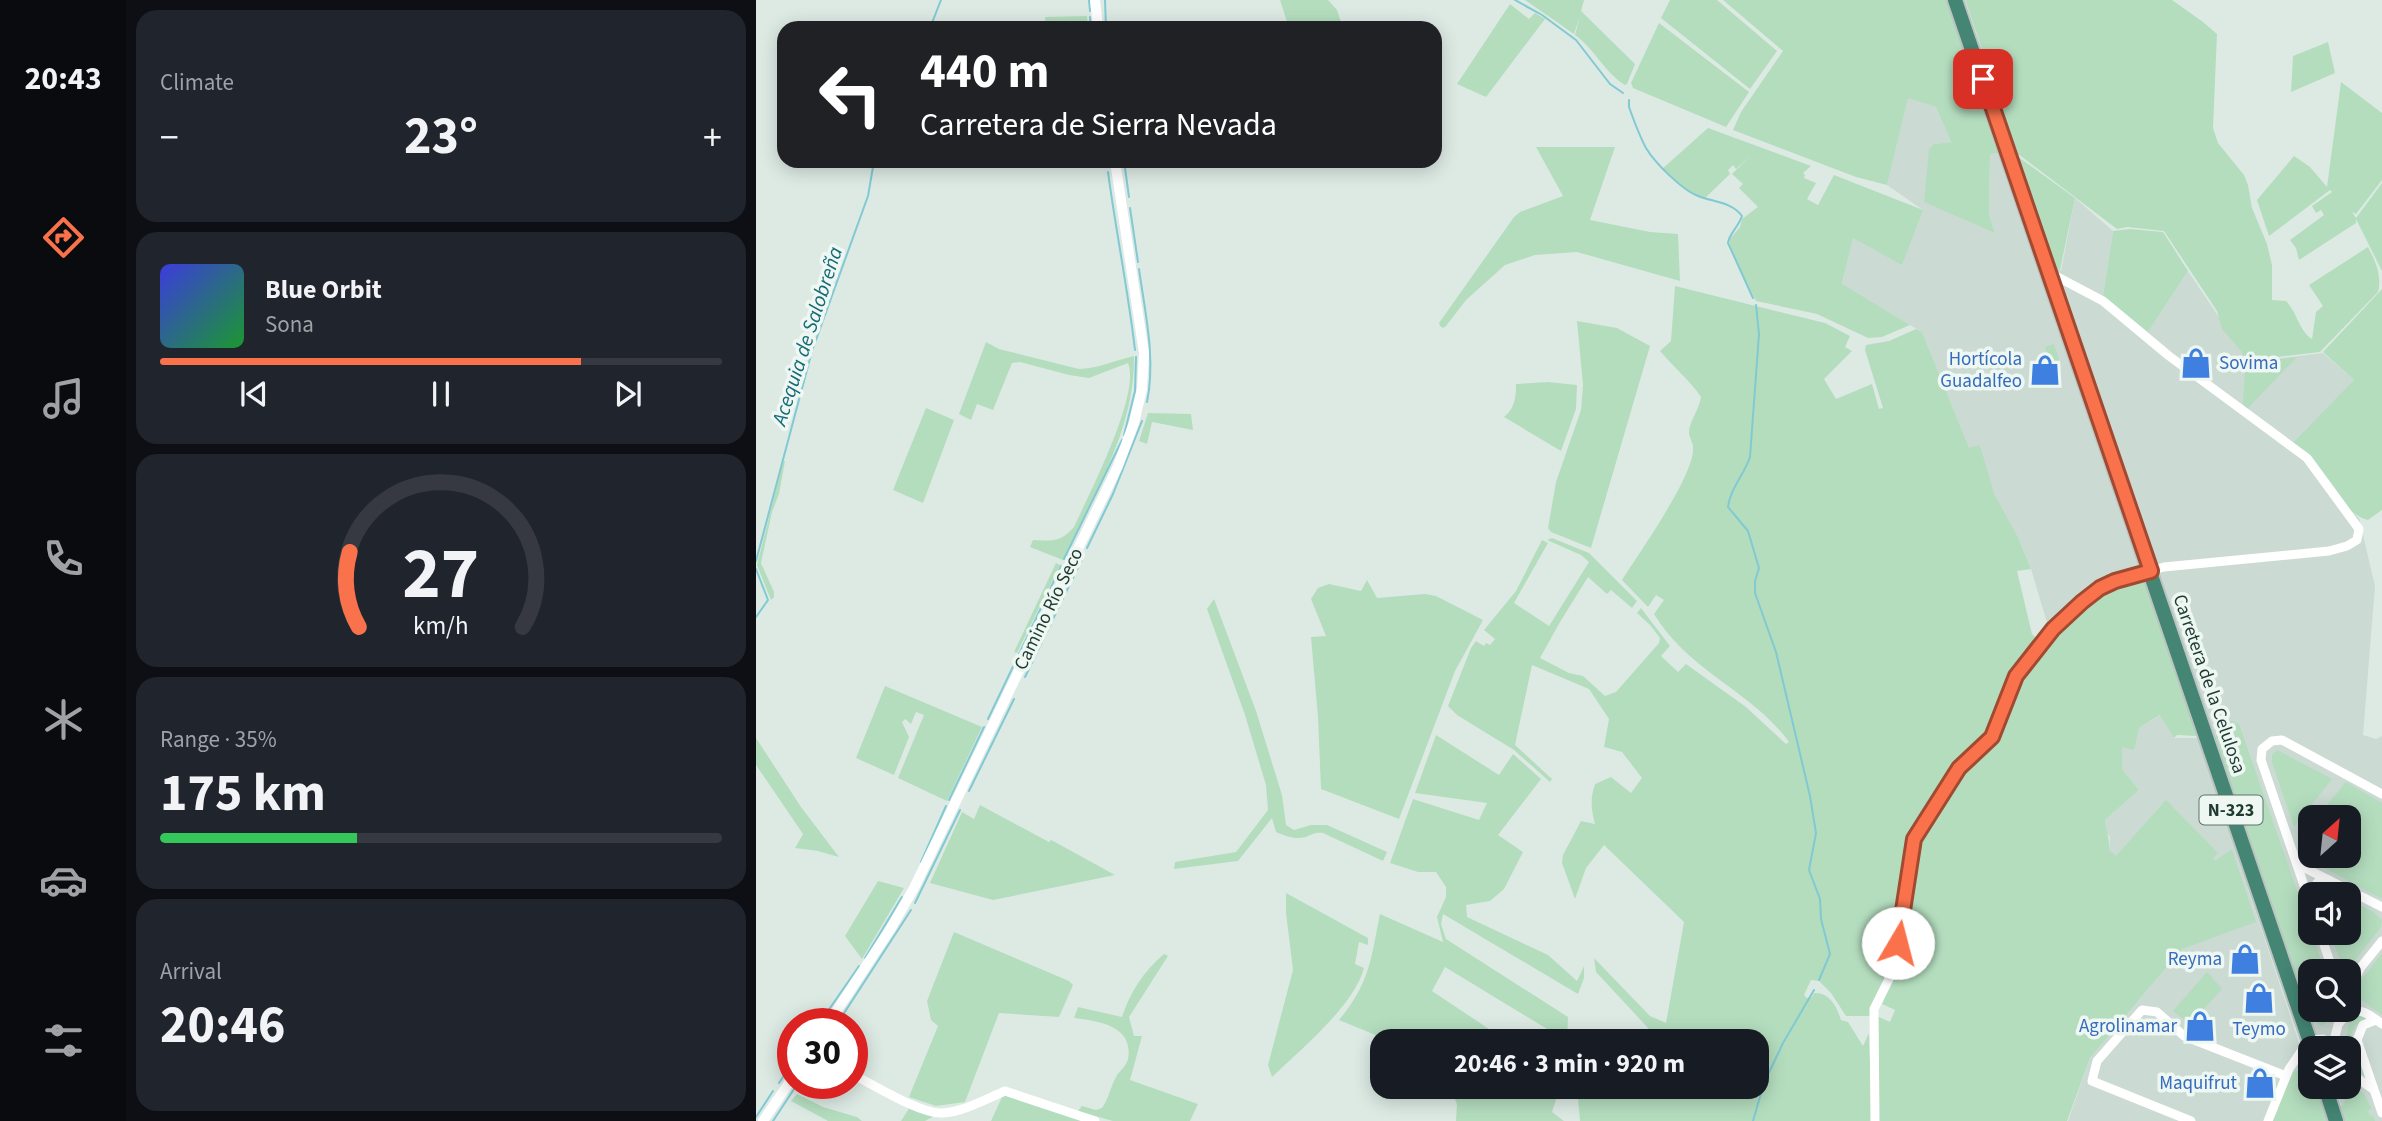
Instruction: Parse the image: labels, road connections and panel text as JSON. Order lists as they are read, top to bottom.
{
  "streets": {
    "highway": ["Carretera de la Celulosa", "N-323"],
    "street": ["Camino Río Seco"]
  },
  "crossings": [
    ["Carretera de la Celulosa", "N-323"]
  ],
  "water": ["Acequia de Salobreña"],
  "places": {
    "shop": [
      "Sovima",
      "Hortícola Guadalfeo",
      "Reyma",
      "Teymo",
      "Agrolinamar",
      "Maquifrut"
    ]
  },
  "north": "top right",
  "page": {
    "tabs": "20:43",
    "tile": [
      "Climate",
      ["Range · 35%", "175 km"],
      ["Arrival", "20:46"]
    ],
    "turn": ["440 m", "Carretera de Sierra Nevada"],
    "heat": ["−", "23°", "+"],
    "song": ["Blue Orbit", "Sona"],
    "limit": "30",
    "trip": "20:46 · 3 min · 920 m",
    "gauge": ["27", "km/h"]
  }
}
